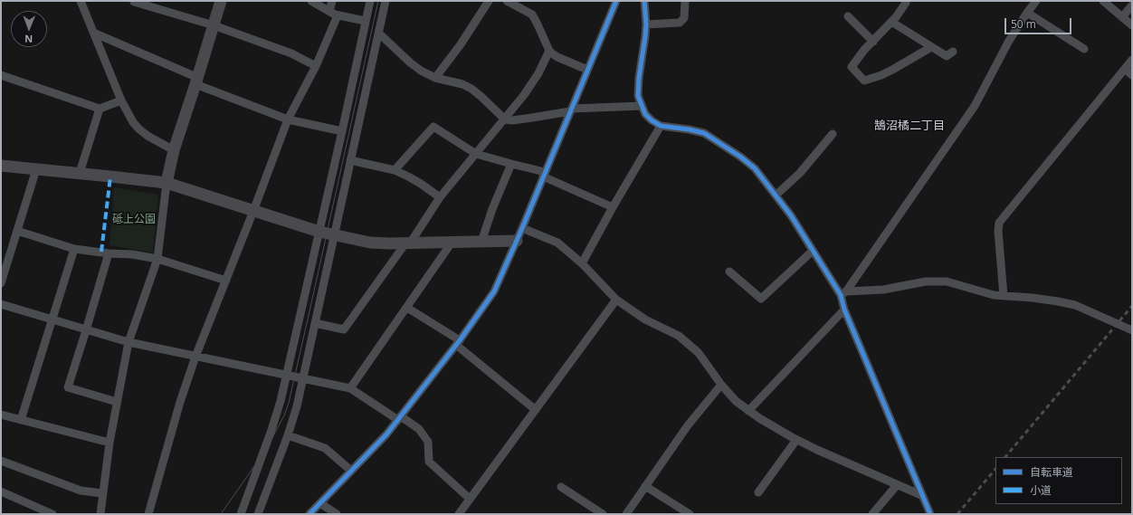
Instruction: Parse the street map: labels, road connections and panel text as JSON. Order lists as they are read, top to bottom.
{
  "districts": ["鵠沼橘二丁目"],
  "parks": ["砥上公園"],
  "legend": ["自転車道", "小道"],
  "scale_bar": "50 m",
  "north": "bottom"
}
